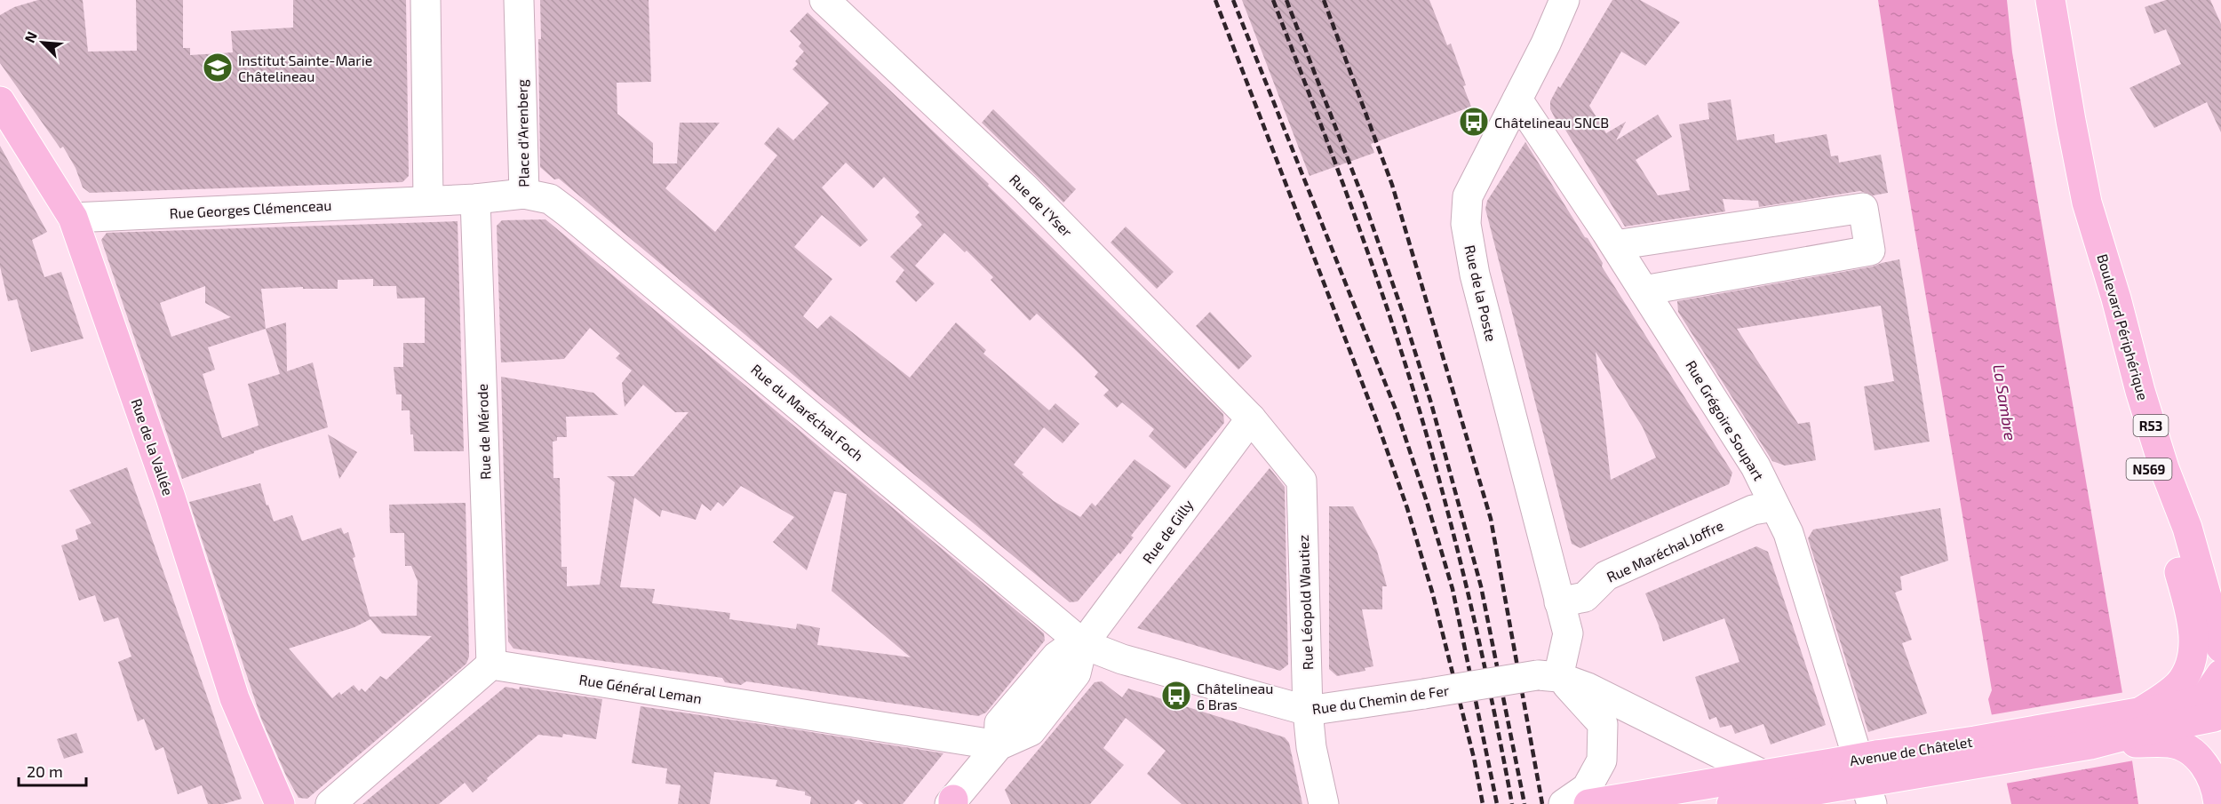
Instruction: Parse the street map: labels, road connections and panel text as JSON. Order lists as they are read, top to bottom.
{
  "streets": {
    "main road": [
      "Boulevard Périphérique",
      "R53",
      "Rue de la Vallée",
      "N569",
      "Avenue de Châtelet"
    ],
    "street": [
      "Place d'Arenberg",
      "Rue de l'Yser",
      "Rue Georges Clémenceau",
      "Rue de la Poste",
      "Rue du Maréchal Foch",
      "Rue Grégoire Soupart",
      "Rue de Mérode",
      "Rue de Gilly",
      "Rue Maréchal Joffre",
      "Rue Léopold Wautiez",
      "Rue Général Leman",
      "Rue du Chemin de Fer"
    ]
  },
  "crossings": [
    ["Place d'Arenberg", "Rue Georges Clémenceau"],
    ["Place d'Arenberg", "Rue du Maréchal Foch"],
    ["Place d'Arenberg", "Rue de Mérode"],
    ["Rue de l'Yser", "Rue de Gilly"],
    ["Rue de l'Yser", "Rue Léopold Wautiez"],
    ["Rue Georges Clémenceau", "Rue de la Vallée"],
    ["Rue de la Poste", "Rue Grégoire Soupart"],
    ["Rue de la Poste", "Rue Maréchal Joffre"],
    ["Rue de la Poste", "Rue du Chemin de Fer"],
    ["Boulevard Périphérique", "N569"],
    ["Boulevard Périphérique", "Avenue de Châtelet"],
    ["Rue du Maréchal Foch", "Rue de Gilly"],
    ["Rue du Maréchal Foch", "Rue du Chemin de Fer"],
    ["Rue Grégoire Soupart", "Rue Maréchal Joffre"],
    ["Rue Grégoire Soupart", "Avenue de Châtelet"],
    ["Rue de Mérode", "Rue Général Leman"],
    ["N569", "Avenue de Châtelet"],
    ["Rue de Gilly", "Rue Léopold Wautiez"],
    ["Rue de Gilly", "Rue Général Leman"],
    ["Rue de Gilly", "Rue du Chemin de Fer"],
    ["Rue Léopold Wautiez", "Rue du Chemin de Fer"]
  ],
  "water": ["La Sambre"],
  "places": {
    "school or university": ["Institut Sainte-Marie Châtelineau"],
    "bus stop": ["Châtelineau SNCB", "Châtelineau 6 Bras"]
  },
  "scale_bar": "20 m",
  "north": "top left"
}
